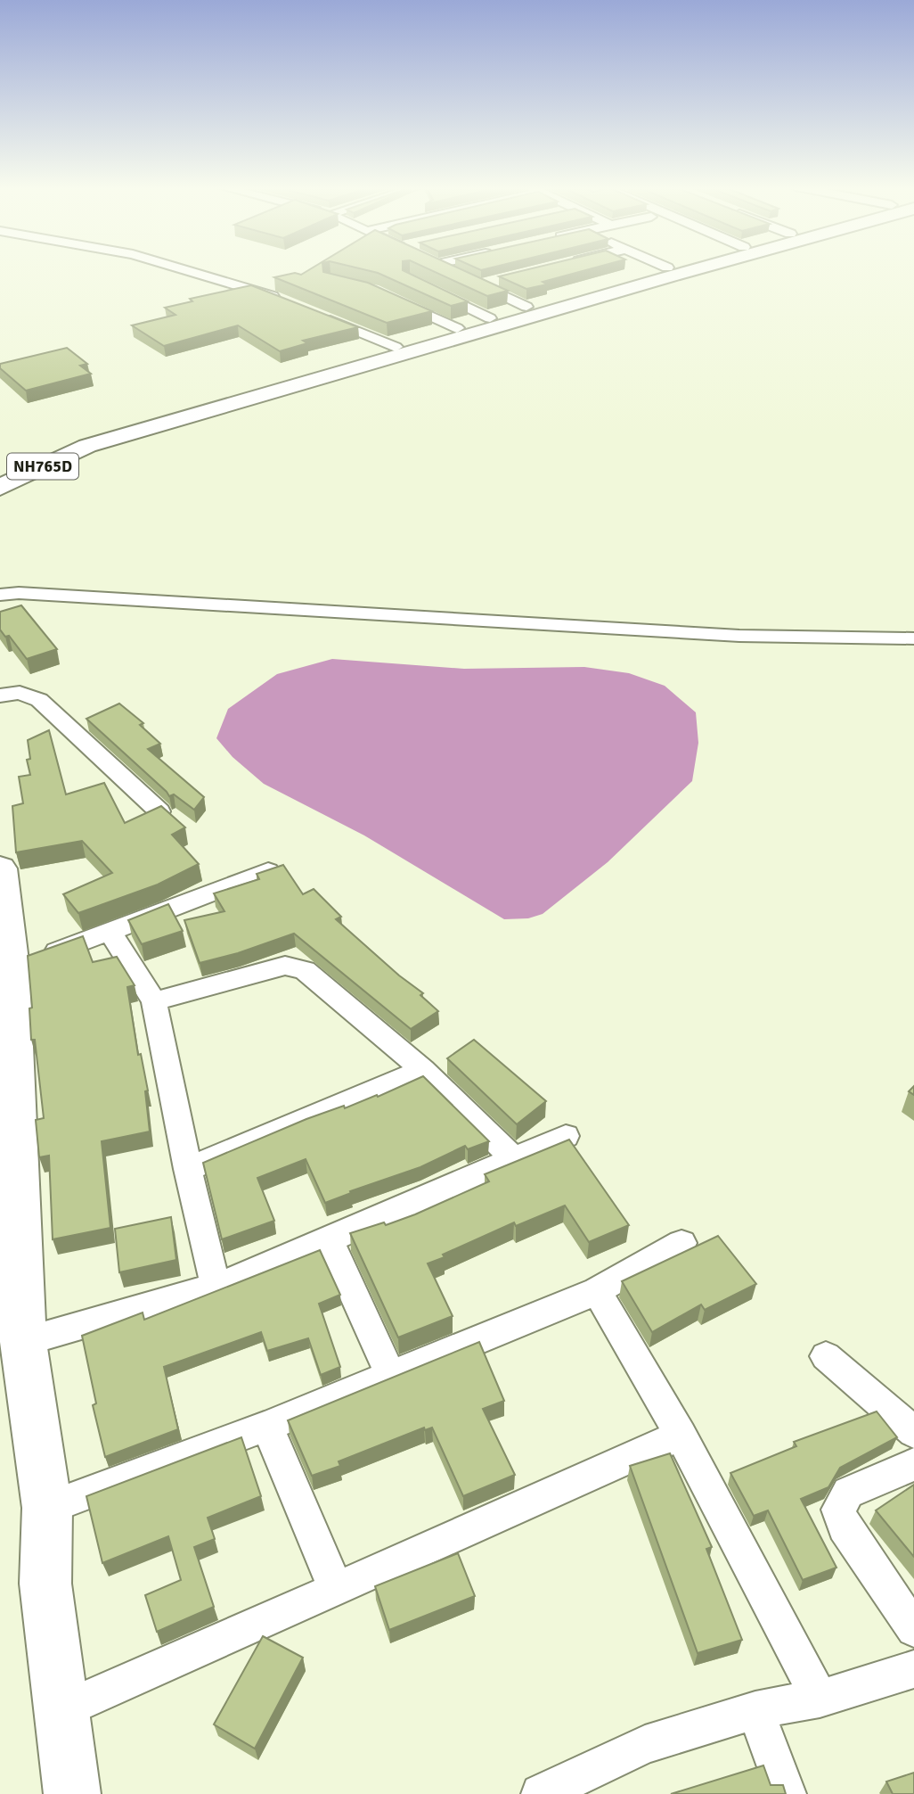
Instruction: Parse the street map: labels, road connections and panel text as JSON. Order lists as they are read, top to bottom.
{
  "streets": {
    "highway": ["NH765D"]
  }
}
